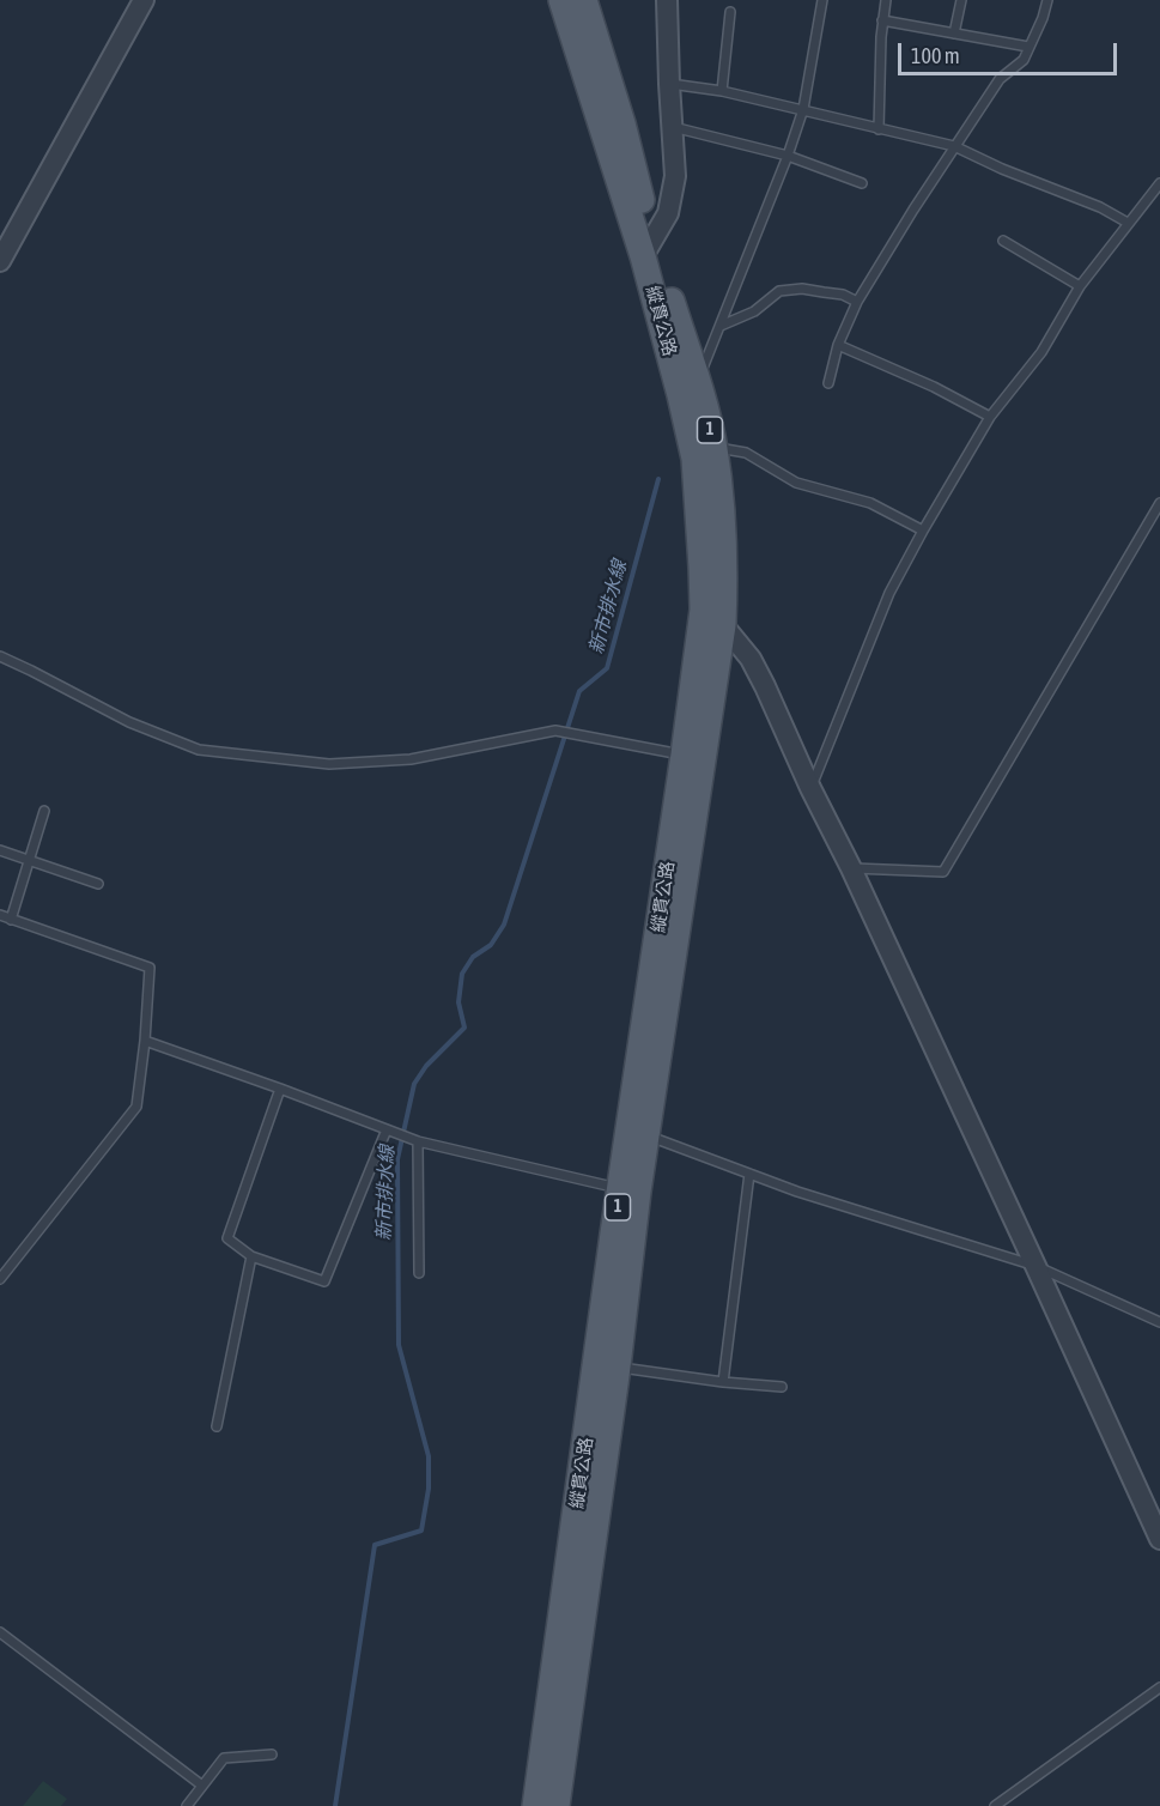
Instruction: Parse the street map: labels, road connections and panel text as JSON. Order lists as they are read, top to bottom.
{
  "streets": {
    "main road": ["縱貫公路", "1"]
  },
  "water": ["新市排水線"],
  "scale_bar": "100 m"
}
